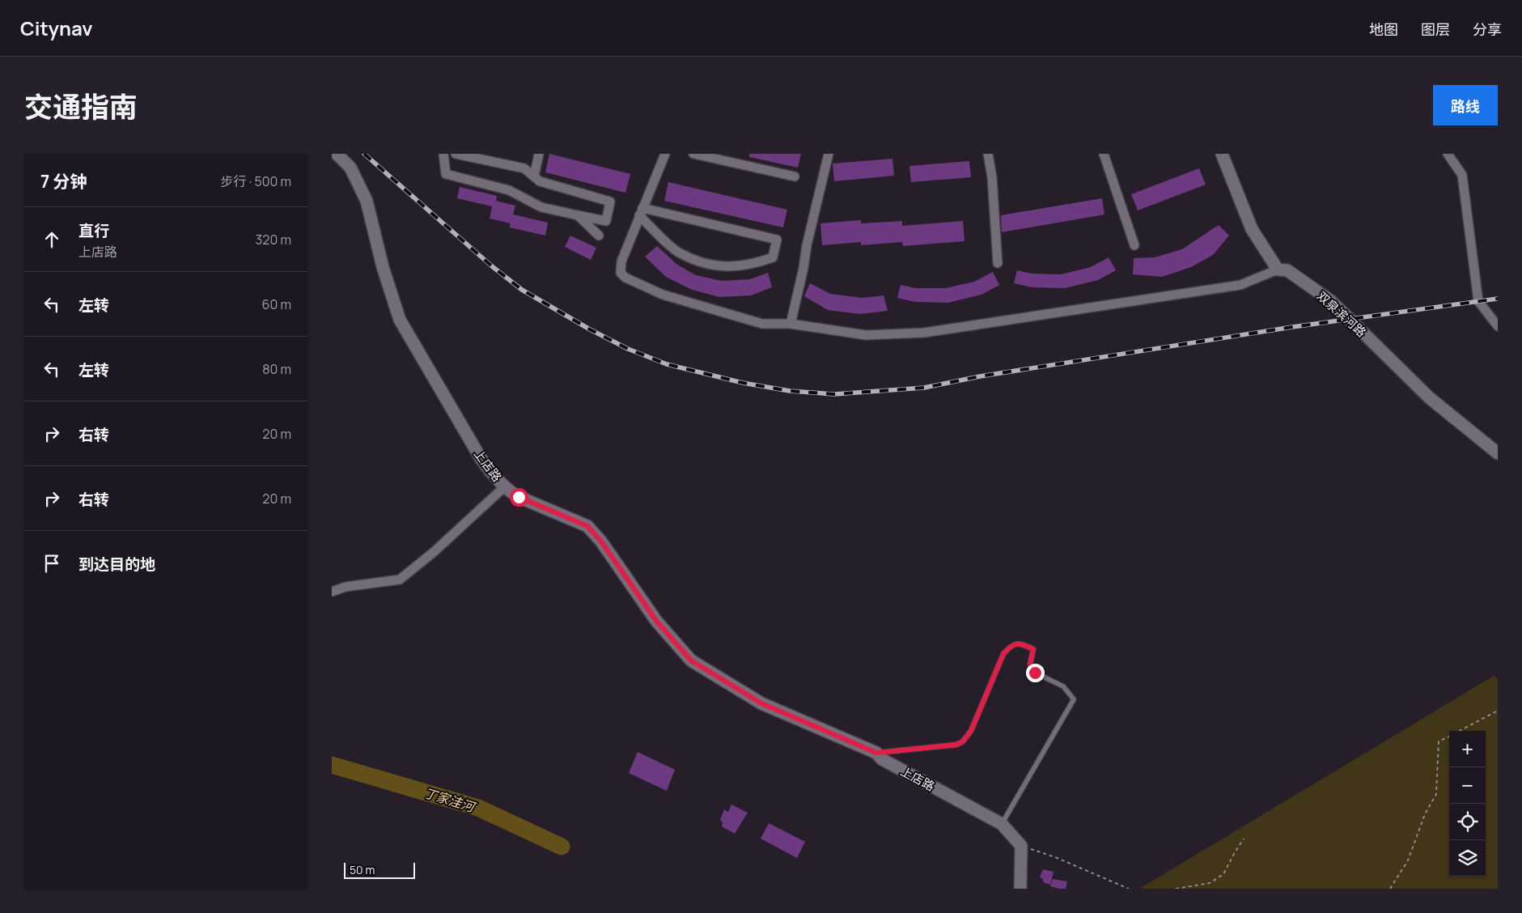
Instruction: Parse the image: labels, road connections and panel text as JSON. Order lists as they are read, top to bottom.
{
  "streets": {
    "street": ["双泉滨河路", "上店路"]
  },
  "water": ["丁家洼河"],
  "scale_bar": "50 m",
  "page": {
    "header": "Citynav",
    "nav": ["地图", "图层", "分享"],
    "title": "交通指南",
    "buttons": "路线",
    "heading": ["7 分钟", "步行 · 500 m"],
    "list": [
      ["直行", "上店路", "320 m"],
      ["左转", "60 m"],
      ["左转", "80 m"],
      ["右转", "20 m"],
      ["右转", "20 m"],
      "到达目的地"
    ],
    "map_buttons": ["+", "−"],
    "scale": "50 m"
  }
}
